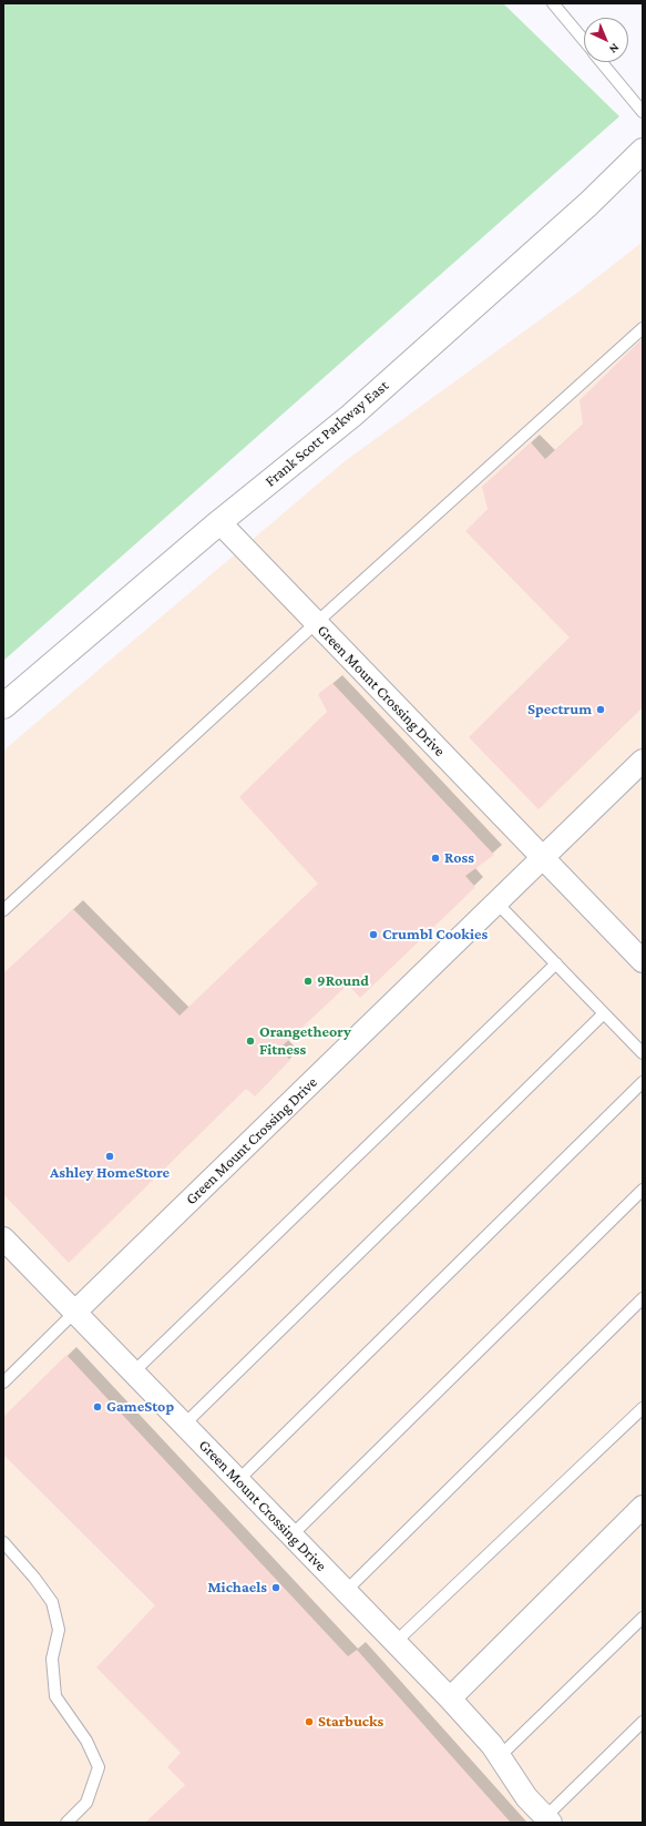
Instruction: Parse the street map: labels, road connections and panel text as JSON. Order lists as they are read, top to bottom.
{
  "streets": {
    "main road": ["Frank Scott Parkway East"],
    "street": ["Green Mount Crossing Drive"]
  },
  "crossings": [
    ["Frank Scott Parkway East", "Green Mount Crossing Drive"]
  ],
  "places": [
    "Spectrum",
    "Ross",
    "Crumbl Cookies",
    "9Round",
    "Orangetheory Fitness",
    "Ashley HomeStore",
    "GameStop",
    "Michaels",
    "Starbucks"
  ],
  "north": "bottom right"
}
